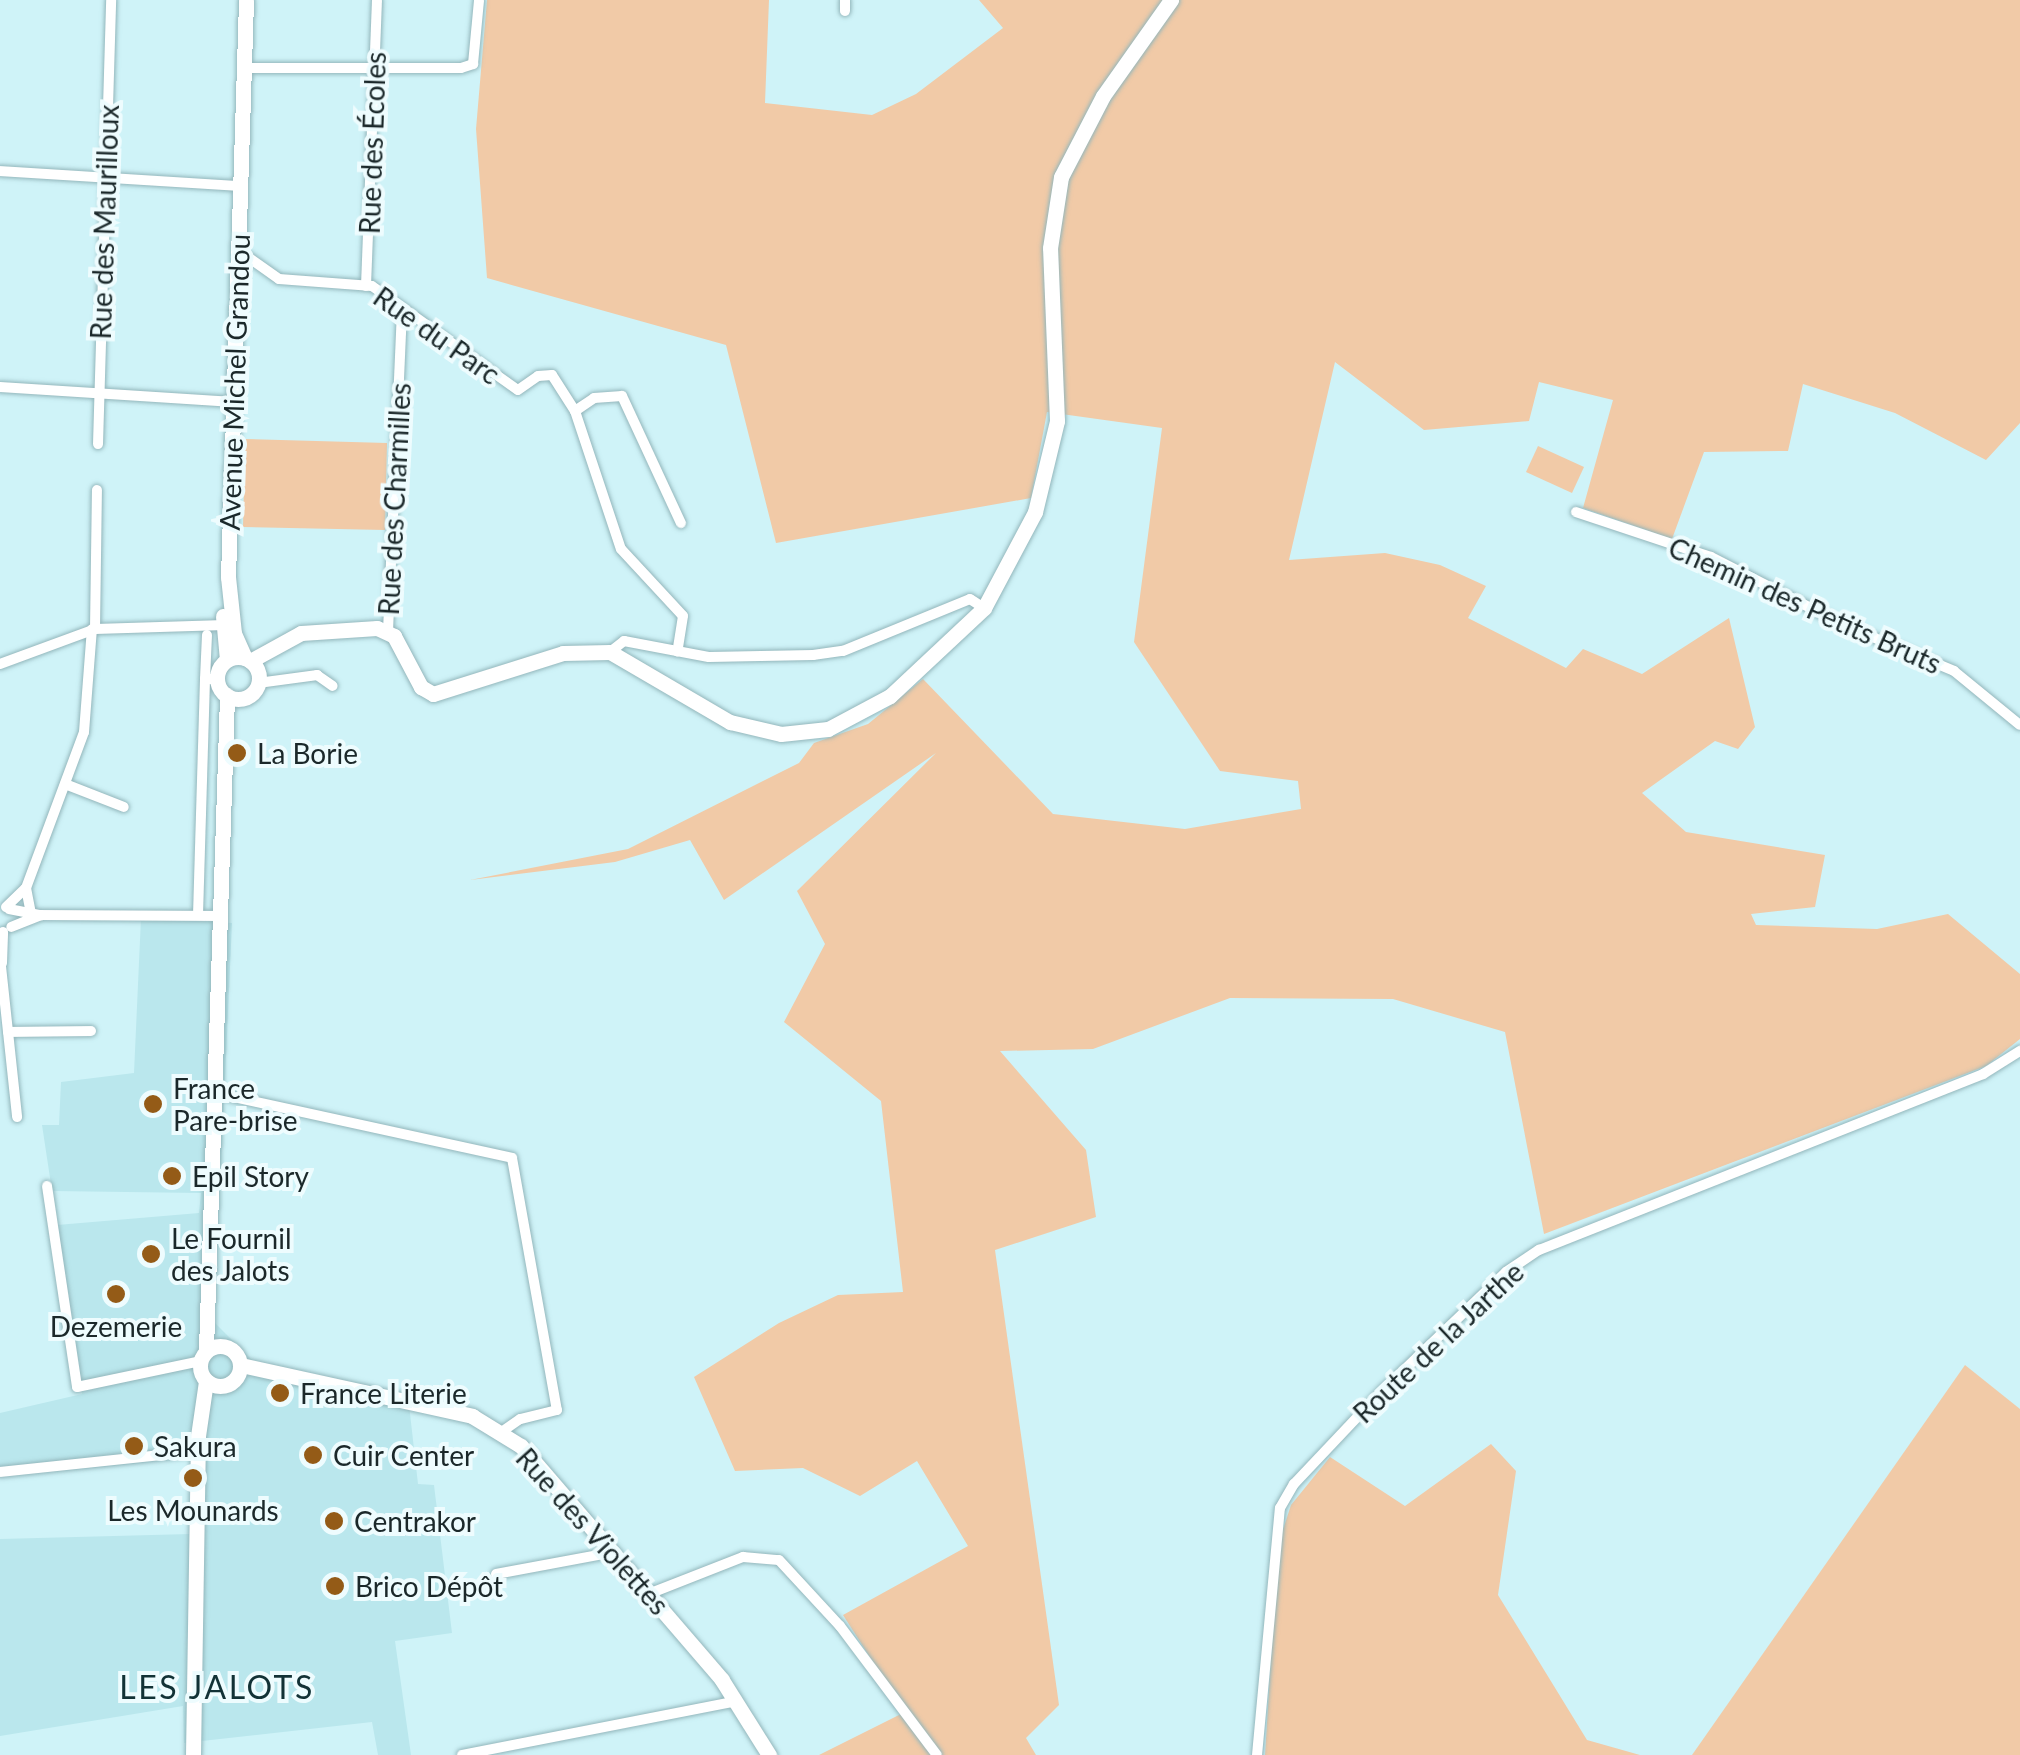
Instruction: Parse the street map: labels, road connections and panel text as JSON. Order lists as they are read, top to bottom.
{
  "streets": {
    "street": [
      "Rue des Écoles",
      "Rue des Maurilloux",
      "Rue du Parc",
      "Avenue Michel Grandou",
      "Rue des Charmilles",
      "Chemin des Petits Bruts",
      "Route de la Jarthe",
      "Rue des Violettes"
    ]
  },
  "crossings": [
    ["Rue des Écoles", "Rue du Parc"],
    ["Rue du Parc", "Avenue Michel Grandou"],
    ["Rue du Parc", "Rue des Charmilles"]
  ],
  "districts": ["LES JALOTS"],
  "places": [
    "La Borie",
    "France Pare-brise",
    "Epil Story",
    "Le Fournil des Jalots",
    "Dezemerie",
    "France Literie",
    "Sakura",
    "Cuir Center",
    "Les Mounards",
    "Centrakor",
    "Brico Dépôt"
  ]
}
